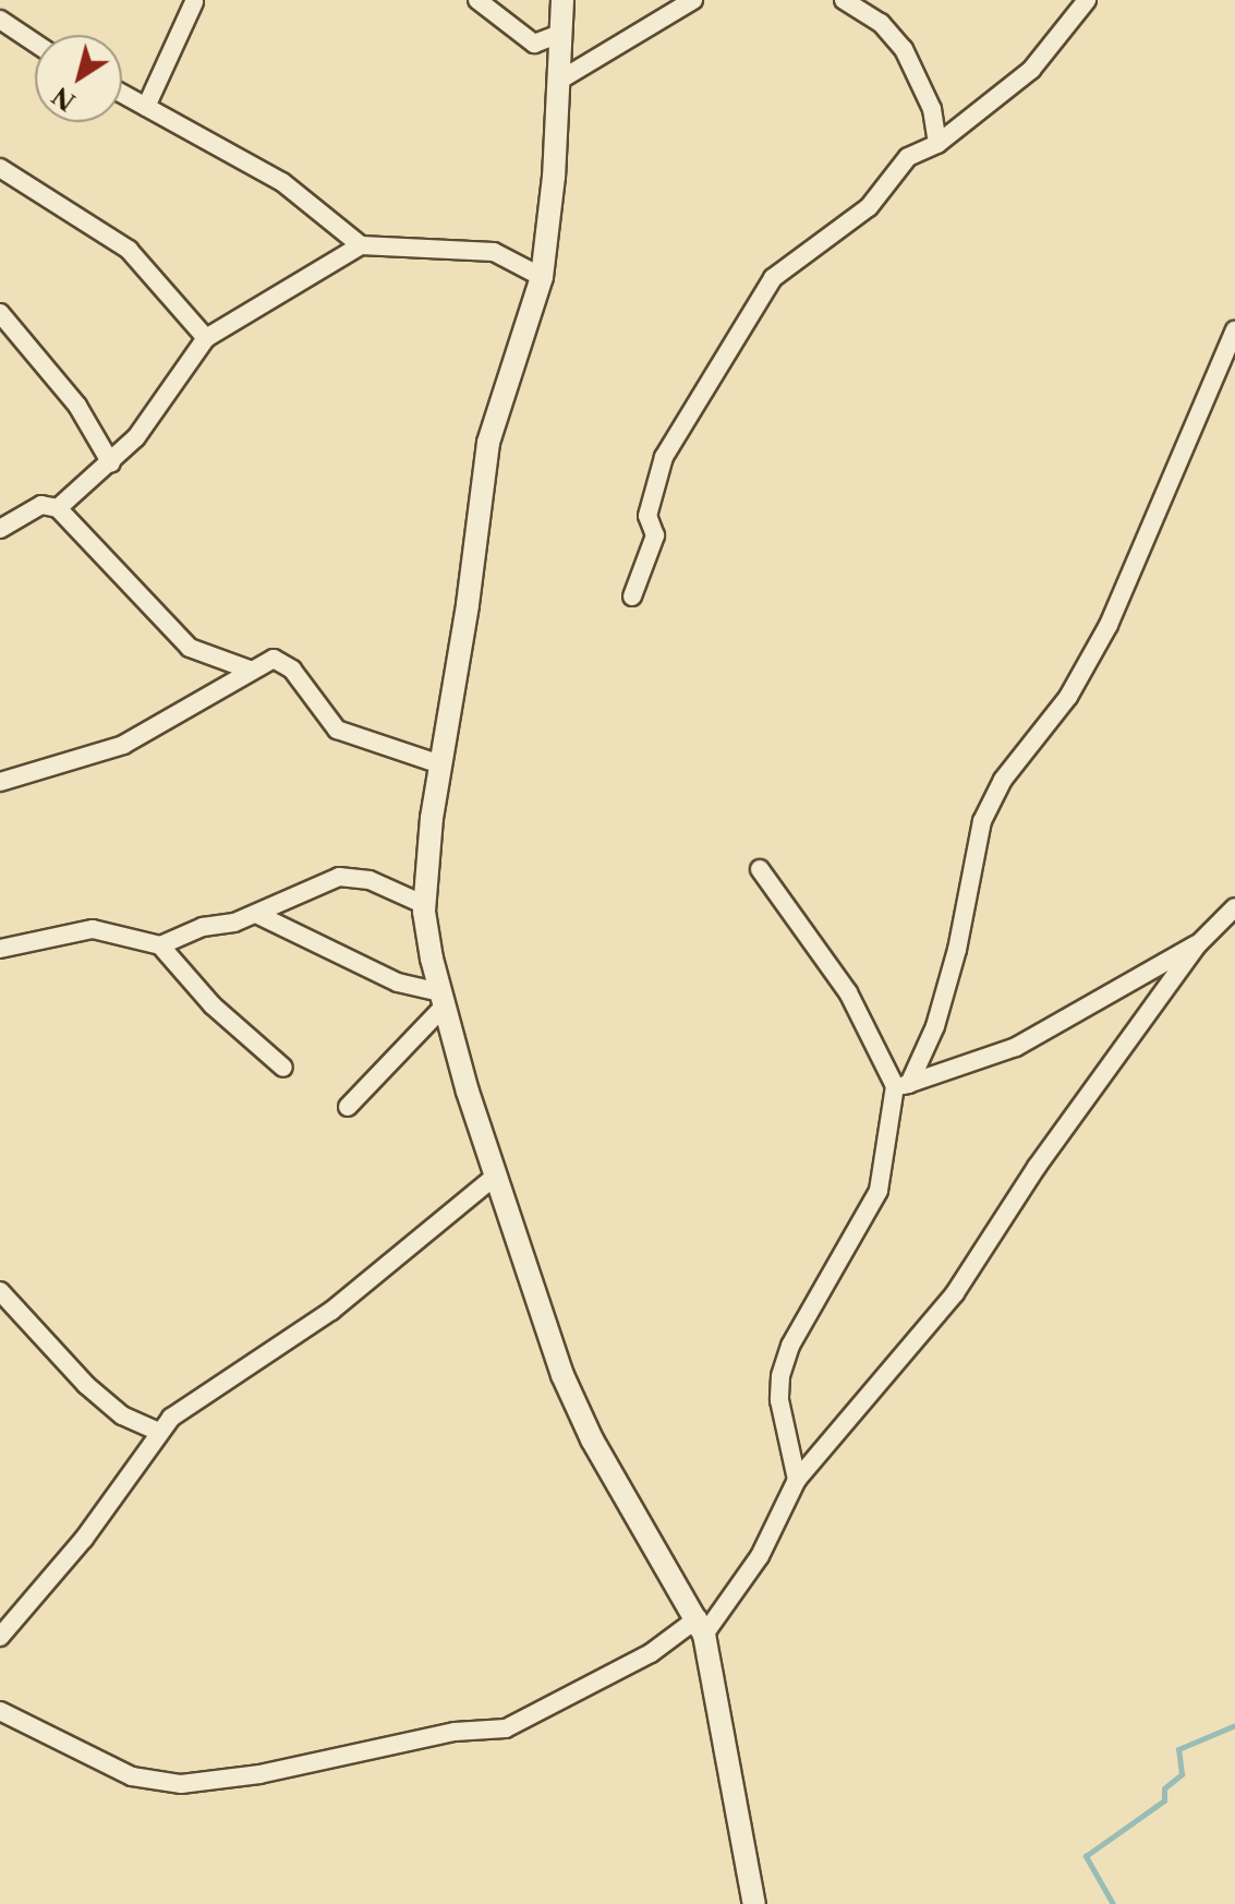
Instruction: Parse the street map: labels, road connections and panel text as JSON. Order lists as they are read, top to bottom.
{
  "north": "bottom left"
}
